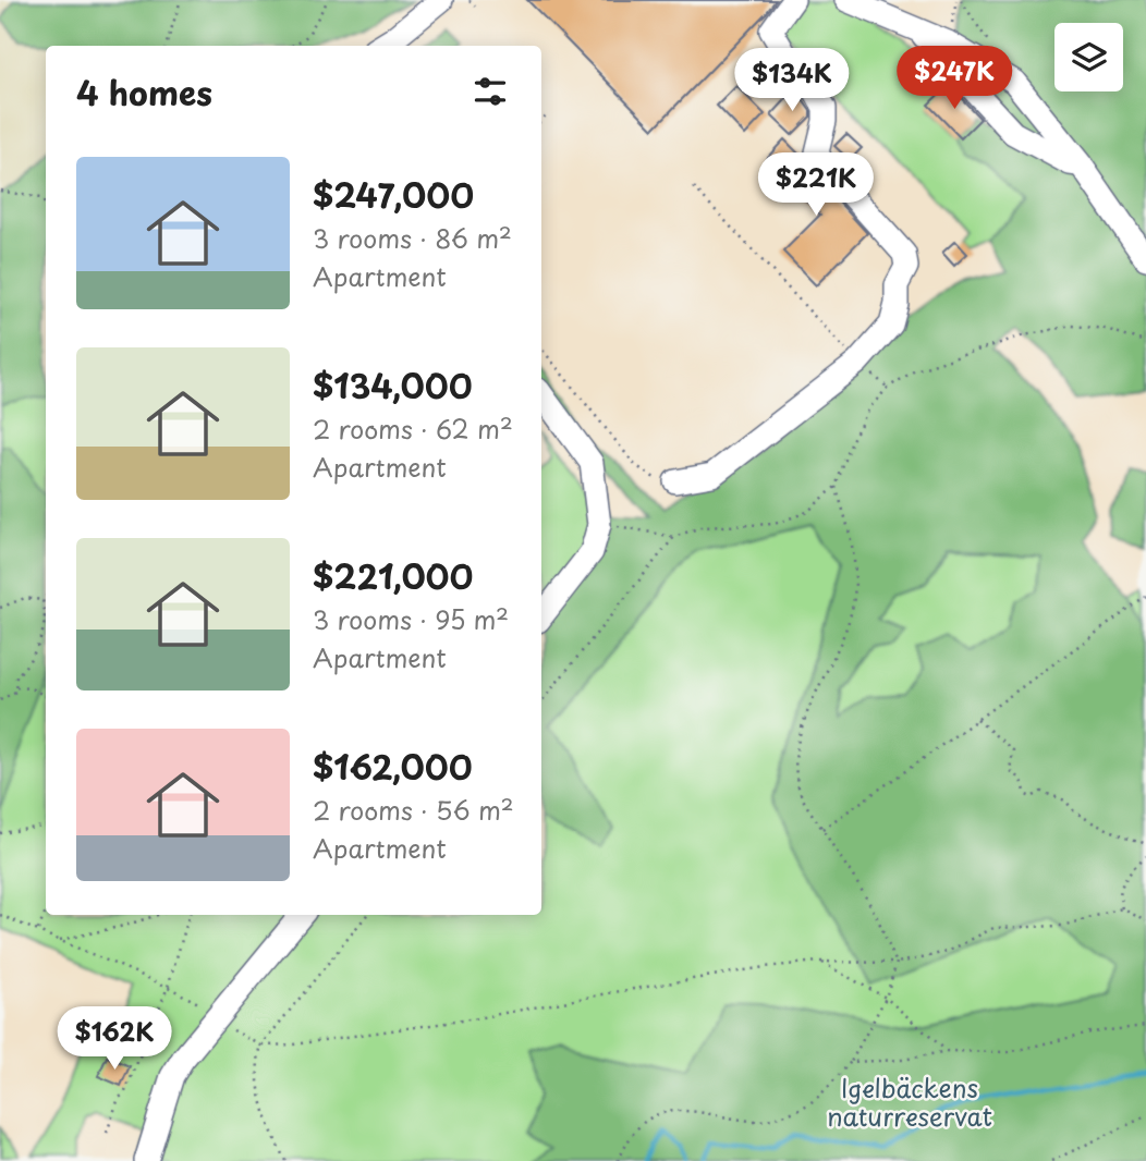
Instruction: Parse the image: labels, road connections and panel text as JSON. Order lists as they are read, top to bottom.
{
  "parks": ["Igelbäckens naturreservat"],
  "page": {
    "price": [
      "$247K",
      "$134K",
      "$221K",
      "$162K"
    ],
    "heading": "4 homes",
    "list": [
      {
        "name": "$247,000",
        "note": "3 rooms · 86 m² · Apartment"
      },
      {
        "name": "$134,000",
        "note": "2 rooms · 62 m² · Apartment"
      },
      {
        "name": "$221,000",
        "note": "3 rooms · 95 m² · Apartment"
      },
      {
        "name": "$162,000",
        "note": "2 rooms · 56 m² · Apartment"
      }
    ]
  }
}
